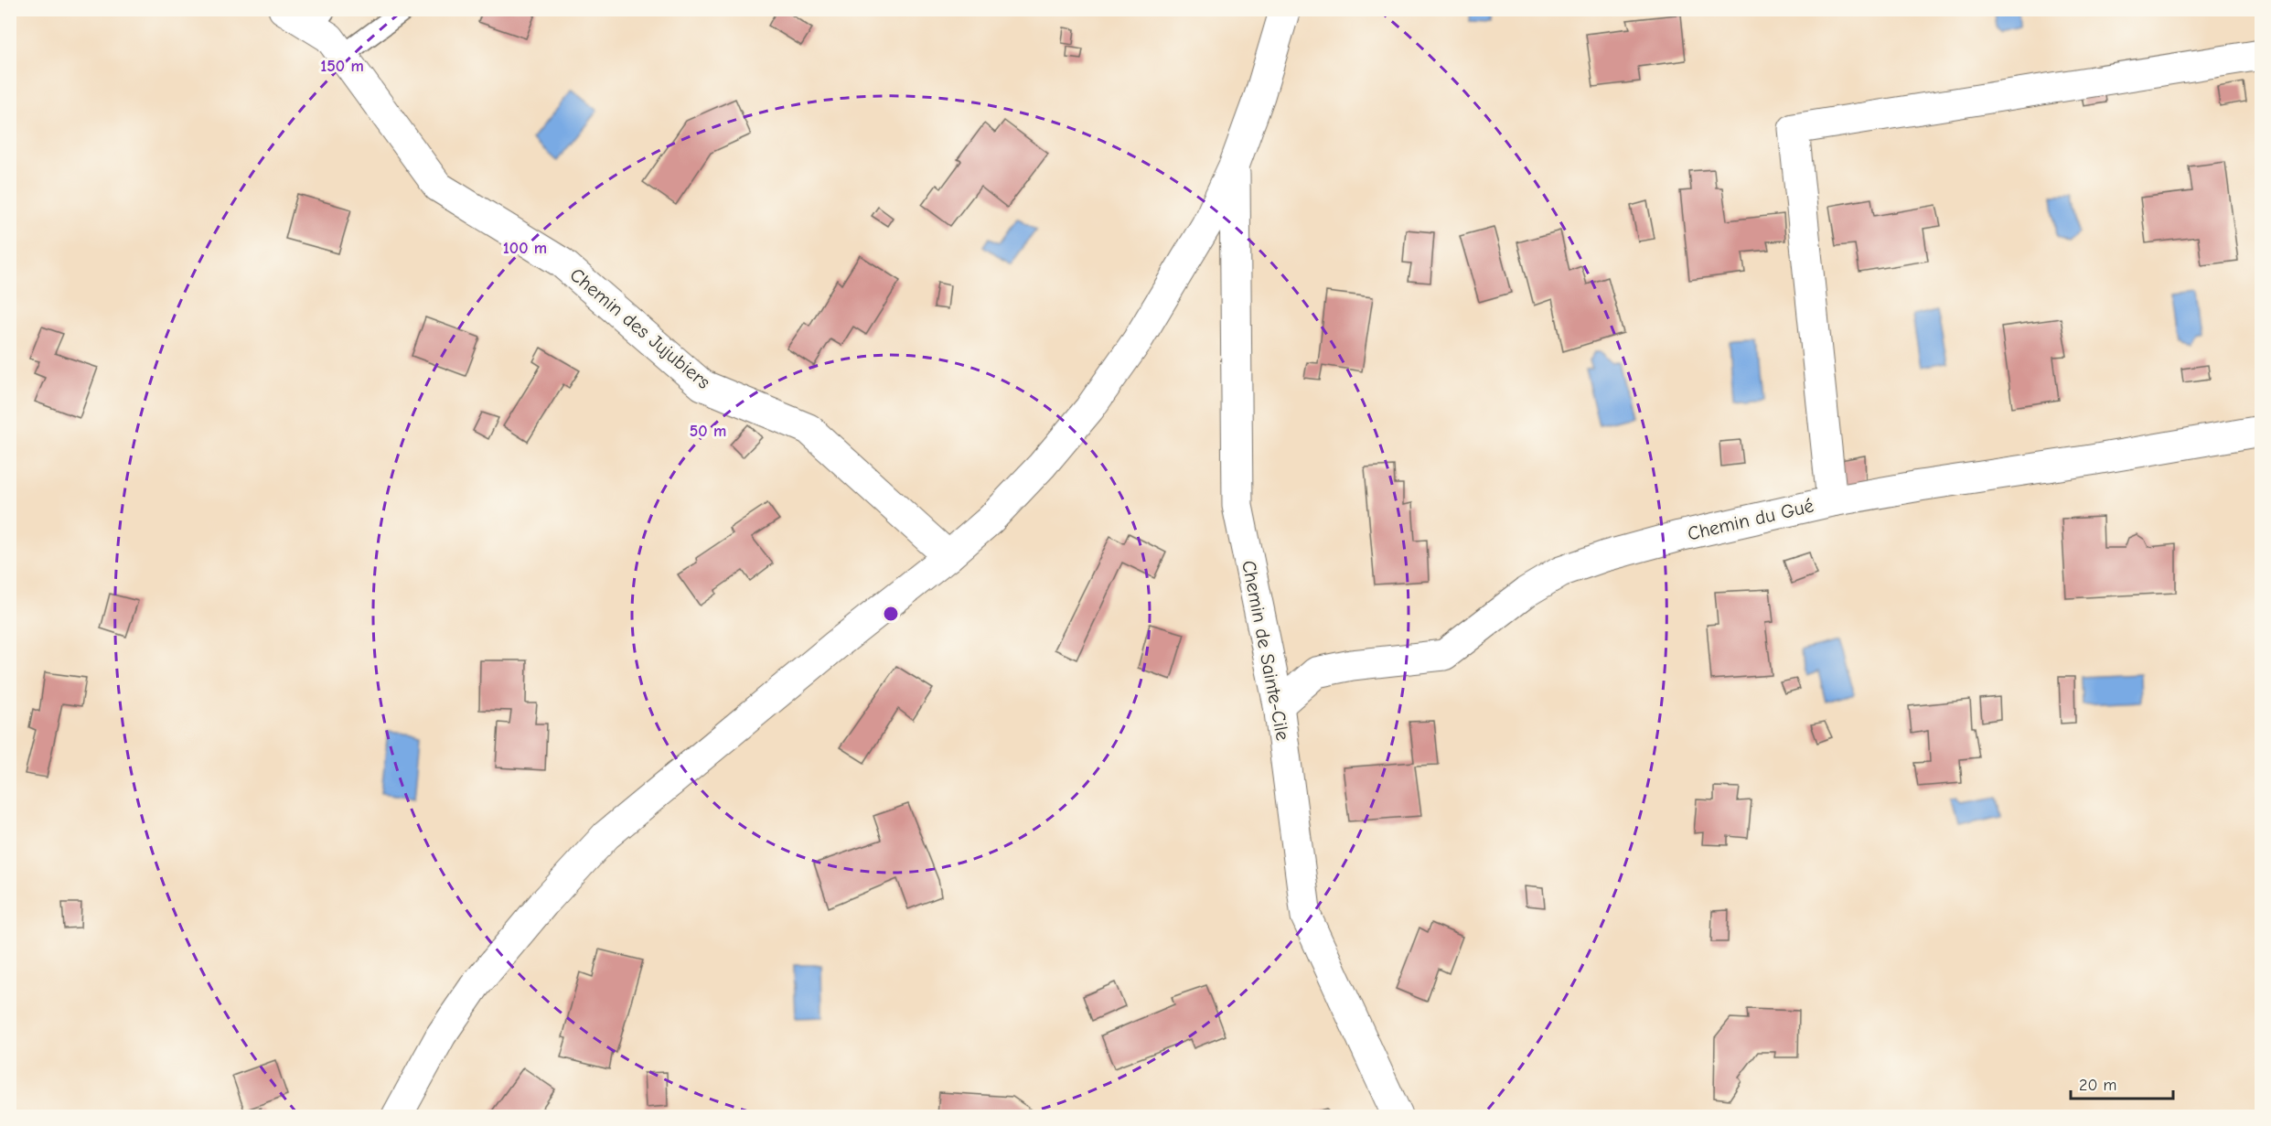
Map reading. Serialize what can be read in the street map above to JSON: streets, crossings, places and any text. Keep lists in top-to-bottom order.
{
  "streets": {
    "street": ["Chemin des Jujubiers", "Chemin du Gué", "Chemin de Sainte-Cile"]
  },
  "crossings": [
    ["Chemin du Gué", "Chemin de Sainte-Cile"]
  ],
  "scale_bar": "20 m",
  "rings": ["150 m", "100 m", "50 m"]
}
